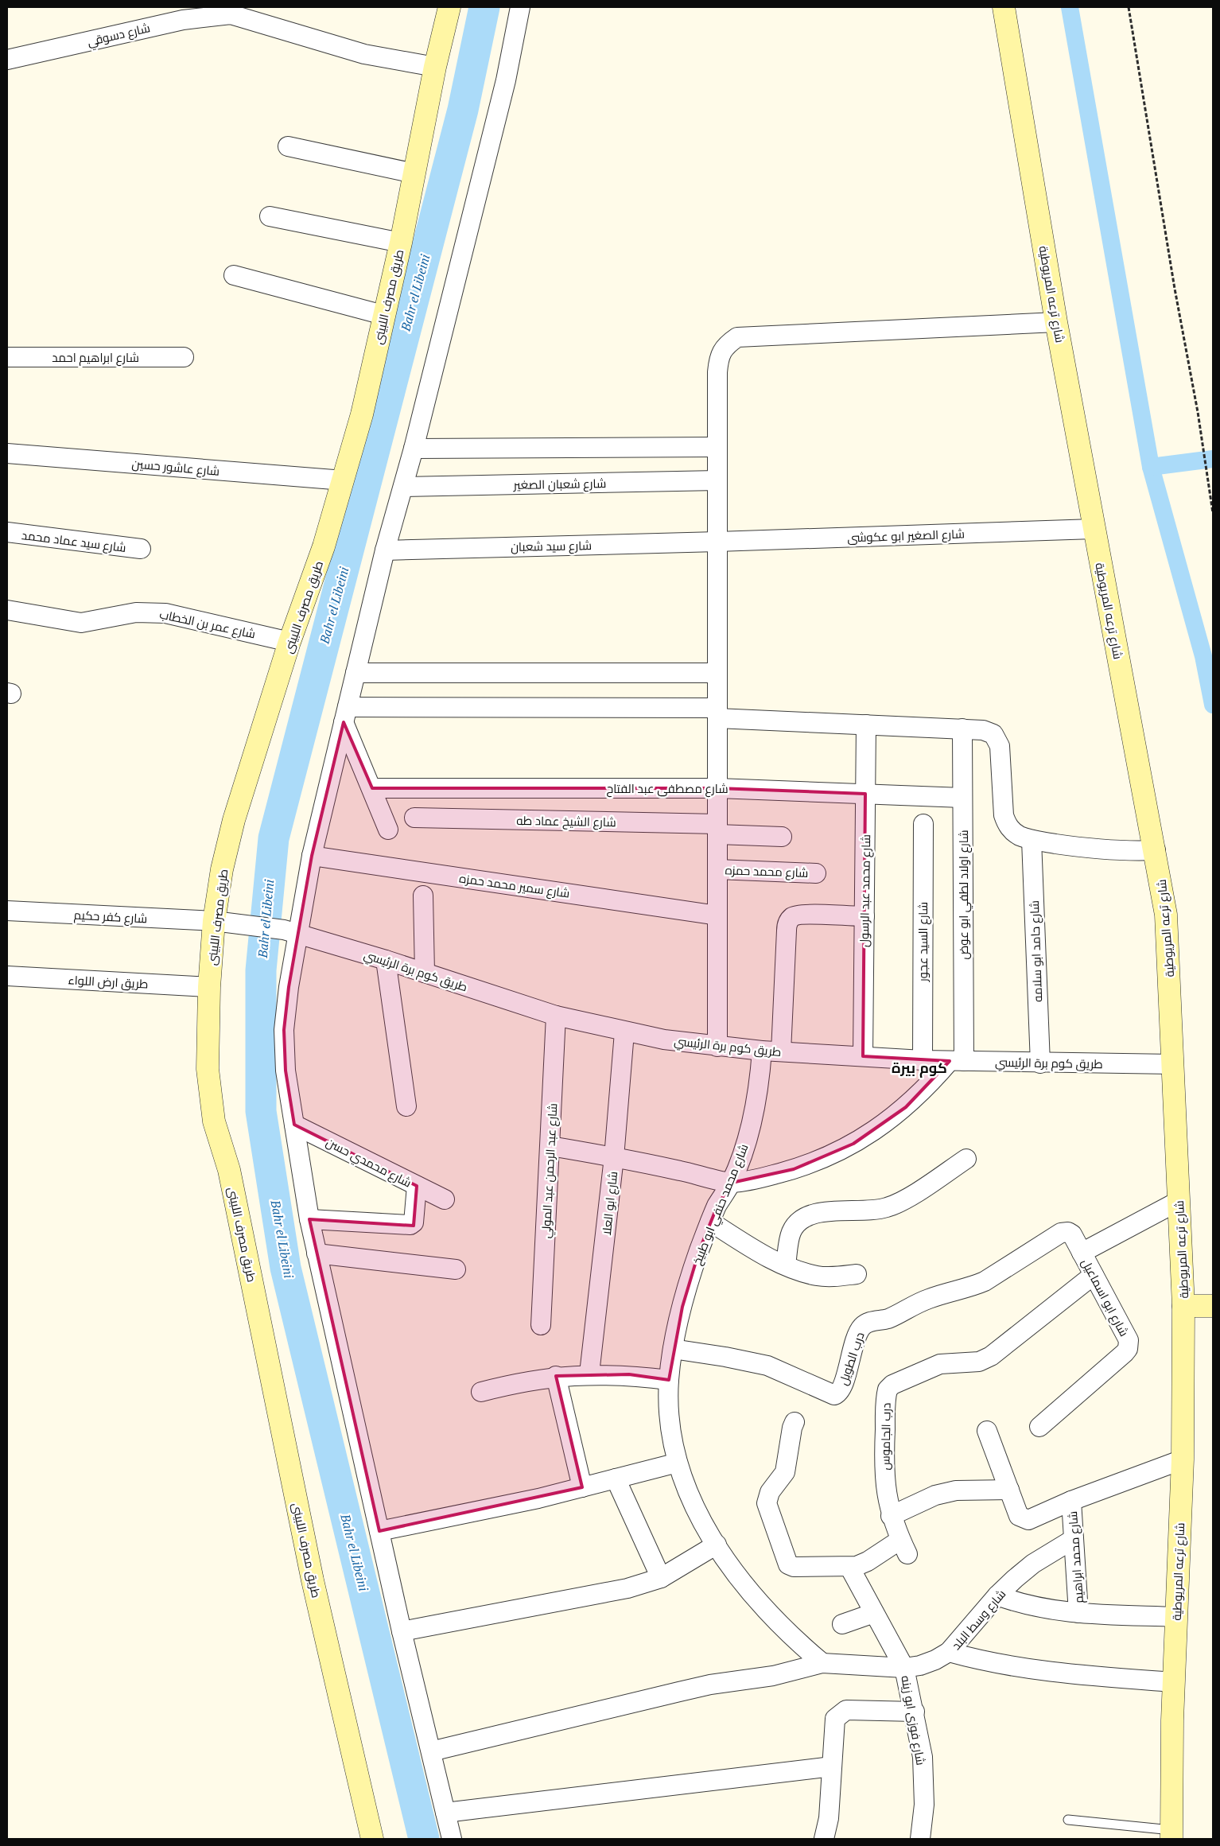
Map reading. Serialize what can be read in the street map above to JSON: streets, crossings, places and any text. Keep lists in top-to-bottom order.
{
  "streets": {
    "street": [
      "شارع دسوقي",
      "شارع ترعه المريوطية",
      "طريق مصرف اللبينى",
      "شارع ابراهيم احمد",
      "شارع عاشور حسين",
      "شارع شعبان الصغير",
      "شارع الصغير ابو عكوشى",
      "شارع سيد عماد محمد",
      "شارع سيد شعبان",
      "شارع عمر بن الخطاب",
      "شارع مصطفى عبد الفتاح",
      "شارع الشيخ عماد طه",
      "شارع محمد حمزه",
      "شارع سمير محمد حمزه",
      "شارع محمد عبد الرسول",
      "شارع اولاد لطفي ابو عوض",
      "شارع كفر حكيم",
      "شارع السيد عجور",
      "شارع حامد ابو سلامه",
      "طريق كوم برة الرئيسي",
      "طريق ارض اللواء",
      "شارع محمدي حسن",
      "شارع عبد الرحمن عبد المولي",
      "شارع ابو العلا",
      "شارع محمد حنفي ابو طبيخ",
      "شارع ابو اسماعيل",
      "درب الطويل",
      "درب الجاموس",
      "شارع محمد ابراهيم",
      "شارع وسط البلد",
      "شارع فوزى ابو زينه"
    ]
  },
  "crossings": [
    ["شارع ترعه المريوطية", "شارع الصغير ابو عكوشى"],
    ["شارع ترعه المريوطية", "طريق كوم برة الرئيسي"],
    ["طريق مصرف اللبينى", "شارع عاشور حسين"],
    ["طريق مصرف اللبينى", "شارع عمر بن الخطاب"],
    ["طريق مصرف اللبينى", "شارع كفر حكيم"],
    ["طريق مصرف اللبينى", "طريق ارض اللواء"],
    ["شارع الصغير ابو عكوشى", "شارع سيد شعبان"],
    ["شارع مصطفى عبد الفتاح", "شارع محمد عبد الرسول"],
    ["شارع مصطفى عبد الفتاح", "شارع اولاد لطفي ابو عوض"],
    ["شارع محمد عبد الرسول", "طريق كوم برة الرئيسي"],
    ["شارع اولاد لطفي ابو عوض", "طريق كوم برة الرئيسي"],
    ["شارع كفر حكيم", "طريق كوم برة الرئيسي"],
    ["شارع السيد عجور", "طريق كوم برة الرئيسي"],
    ["شارع حامد ابو سلامه", "طريق كوم برة الرئيسي"],
    ["طريق كوم برة الرئيسي", "شارع عبد الرحمن عبد المولي"],
    ["طريق كوم برة الرئيسي", "شارع ابو العلا"],
    ["طريق كوم برة الرئيسي", "شارع محمد حنفي ابو طبيخ"],
    ["شارع محمد حنفي ابو طبيخ", "درب الطويل"],
    ["شارع محمد حنفي ابو طبيخ", "شارع وسط البلد"],
    ["شارع ابو اسماعيل", "درب الطويل"],
    ["شارع ابو اسماعيل", "درب الجاموس"],
    ["درب الجاموس", "شارع فوزى ابو زينه"],
    ["شارع محمد ابراهيم", "شارع وسط البلد"],
    ["شارع وسط البلد", "شارع فوزى ابو زينه"]
  ],
  "districts": ["كوم بيرة"],
  "water": ["Bahr el Libeini"]
}
